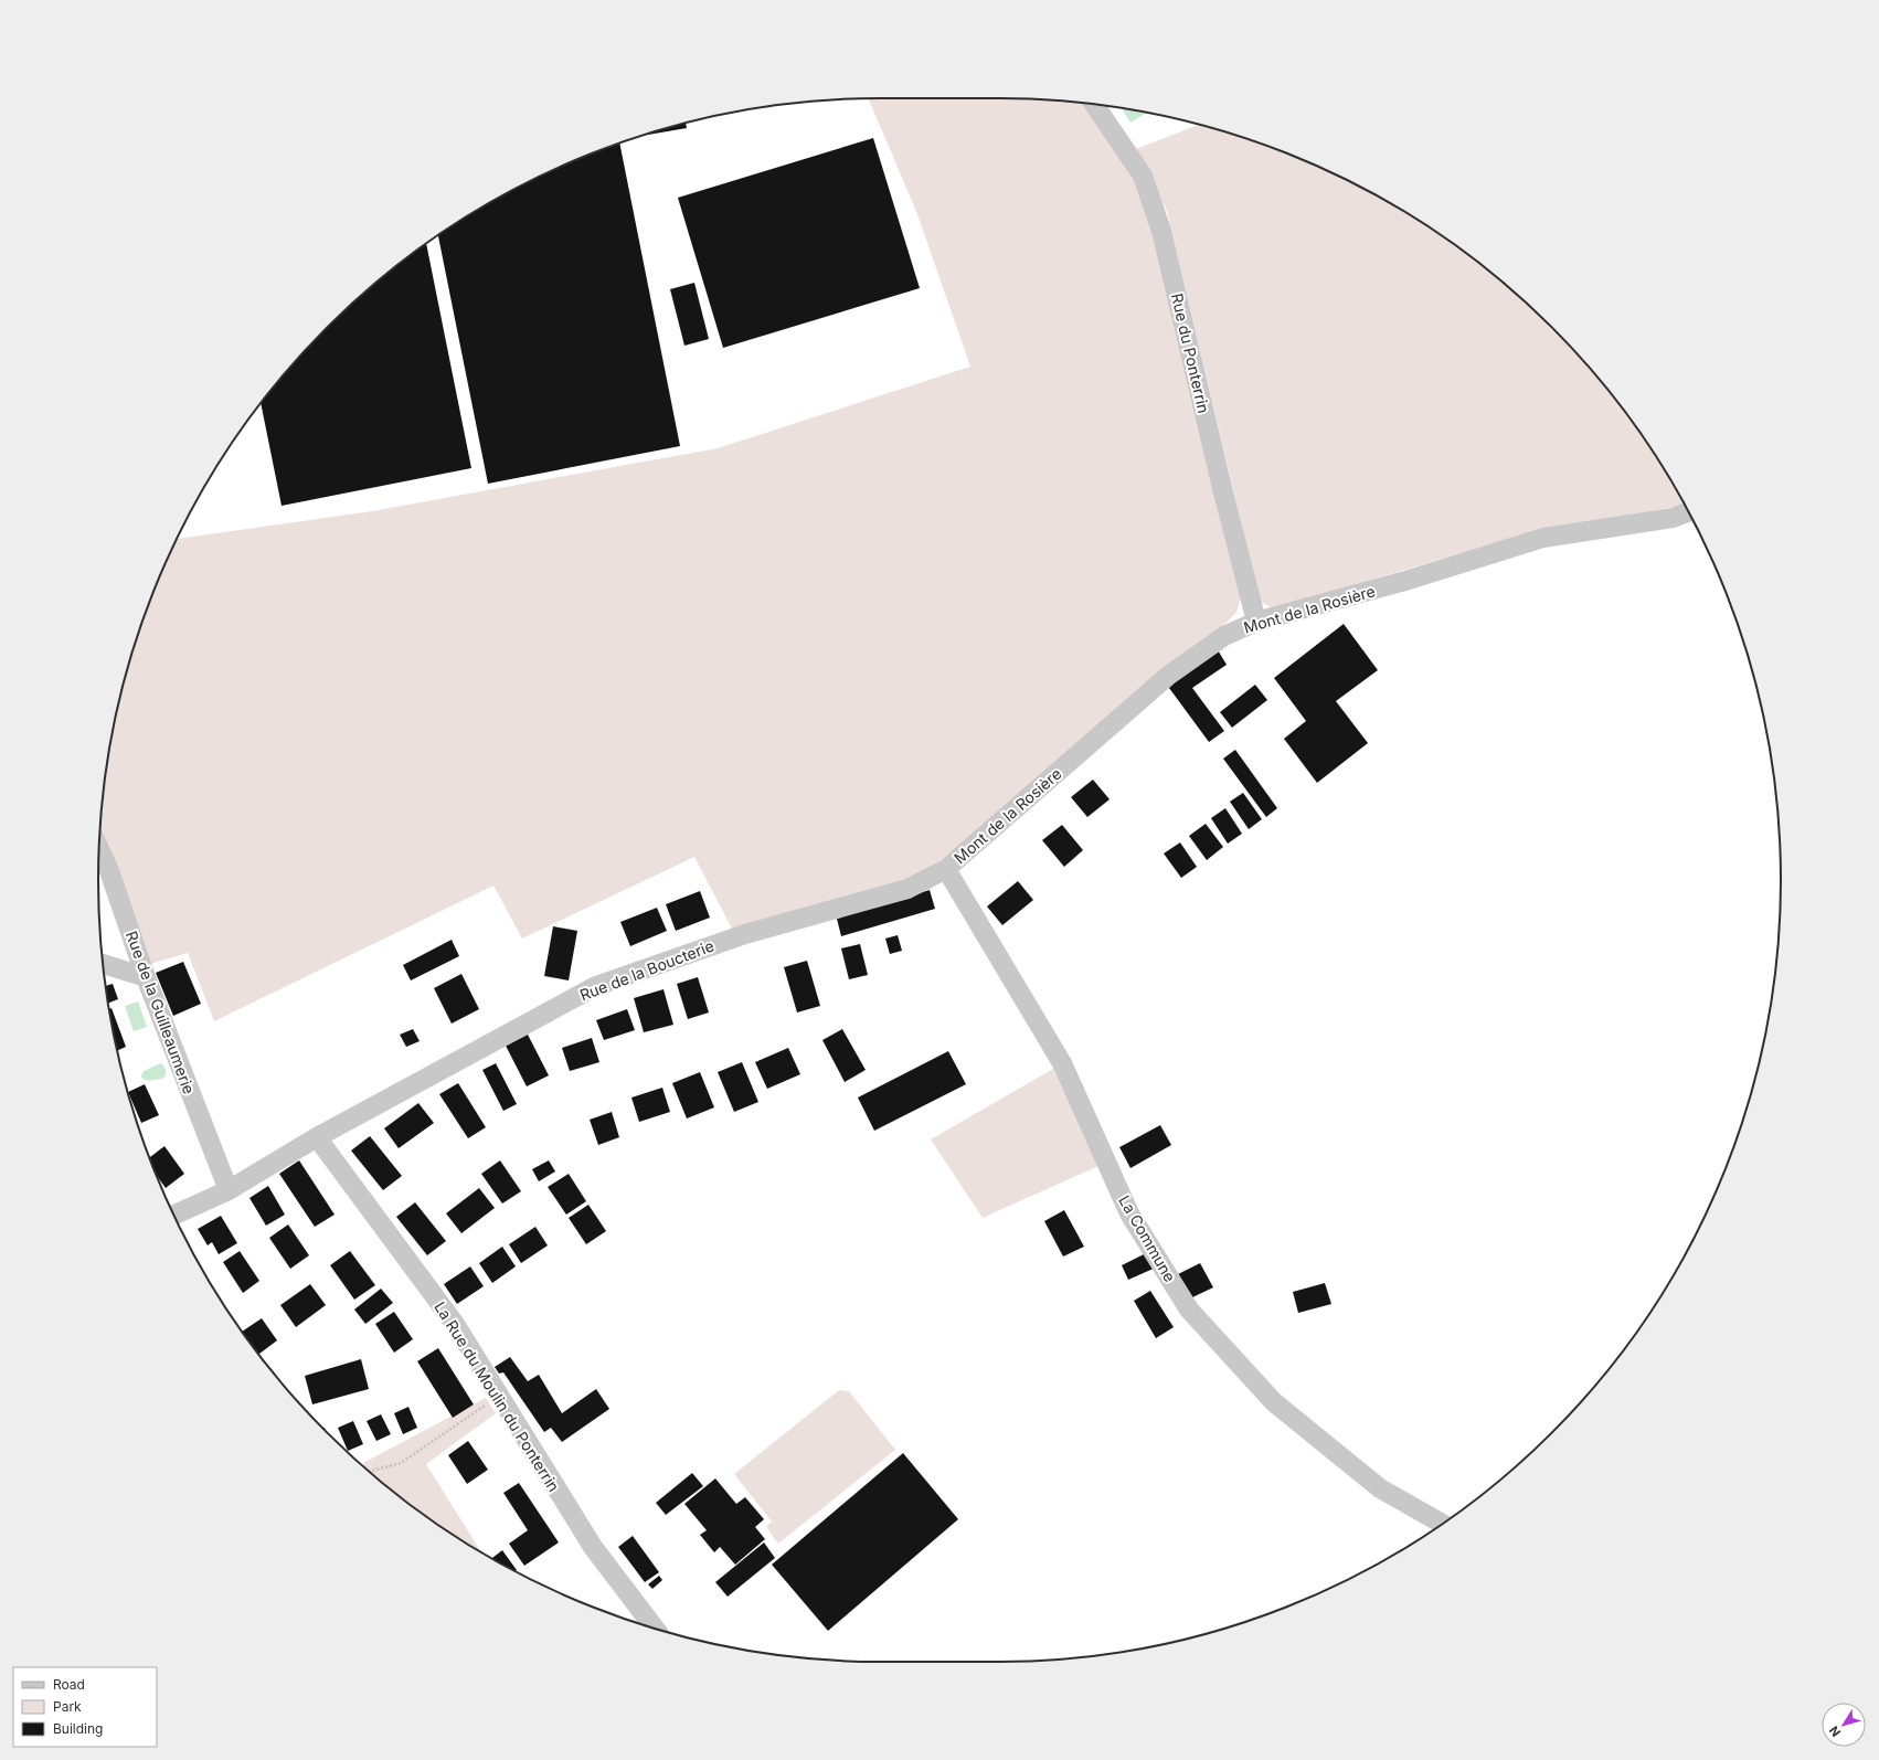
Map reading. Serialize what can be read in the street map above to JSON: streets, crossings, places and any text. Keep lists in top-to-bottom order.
{
  "streets": {
    "street": [
      "Rue du Ponterrin",
      "Mont de la Rosière",
      "Rue de la Boucterie",
      "Rue de la Guilleaumerie",
      "La Commune",
      "La Rue du Moulin du Ponterrin"
    ]
  },
  "crossings": [
    ["Rue du Ponterrin", "Mont de la Rosière"],
    ["Mont de la Rosière", "Rue de la Boucterie"],
    ["Mont de la Rosière", "La Commune"],
    ["Rue de la Boucterie", "Rue de la Guilleaumerie"],
    ["Rue de la Boucterie", "La Commune"],
    ["Rue de la Boucterie", "La Rue du Moulin du Ponterrin"]
  ],
  "legend": ["Road", "Park", "Building"],
  "north": "bottom left"
}
